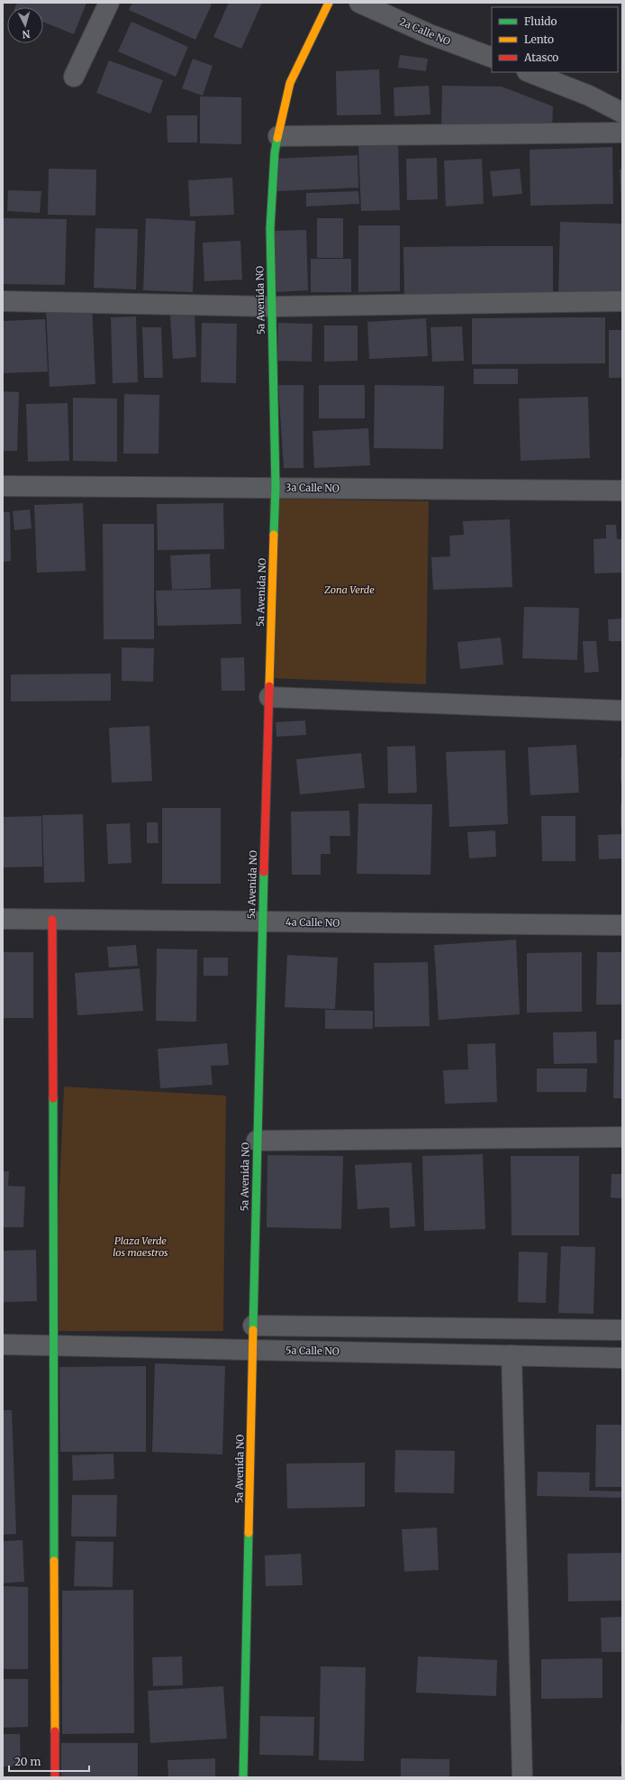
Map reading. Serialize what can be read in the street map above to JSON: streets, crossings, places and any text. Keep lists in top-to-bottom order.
{
  "streets": {
    "street": [
      "2a Calle NO",
      "5a Avenida NO",
      "3a Calle NO",
      "4a Calle NO",
      "5a Calle NO"
    ]
  },
  "crossings": [
    ["5a Avenida NO", "3a Calle NO"],
    ["5a Avenida NO", "4a Calle NO"],
    ["5a Avenida NO", "5a Calle NO"]
  ],
  "parks": ["Zona Verde", "Plaza Verde los maestros"],
  "legend": ["Fluido", "Lento", "Atasco"],
  "scale_bar": "20 m",
  "north": "bottom"
}
